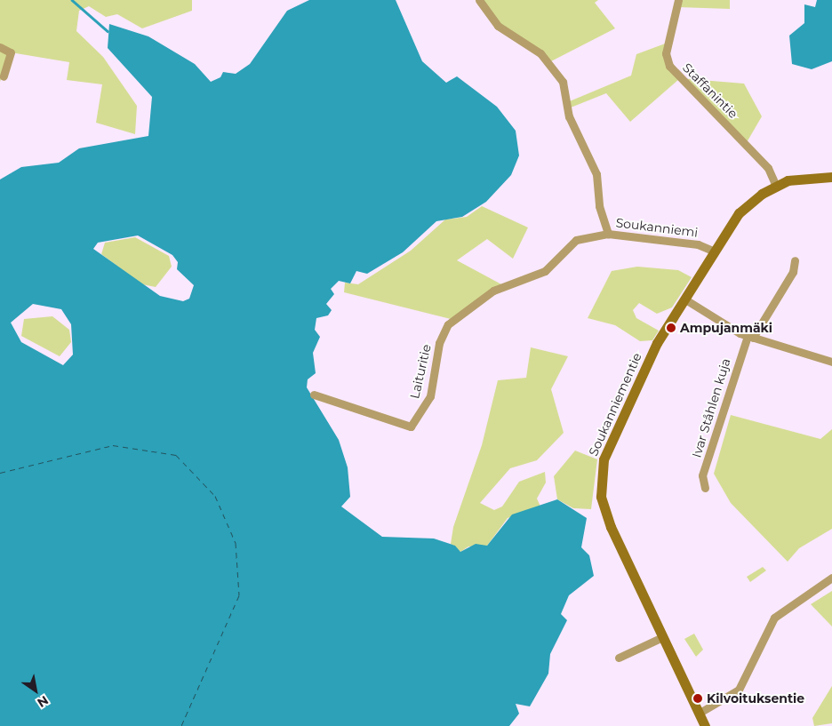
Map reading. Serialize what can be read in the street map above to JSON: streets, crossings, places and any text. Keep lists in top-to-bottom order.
{
  "streets": {
    "street": [
      "Staffanintie",
      "Soukanniemi",
      "Laituritie",
      "Soukanniementie",
      "Ivar Ståhlen kuja"
    ]
  },
  "crossings": [
    ["Staffanintie", "Soukanniementie"],
    ["Soukanniemi", "Laituritie"],
    ["Soukanniemi", "Soukanniementie"]
  ],
  "places": ["Ampujanmäki", "Kilvoituksentie"],
  "north": "bottom right"
}
